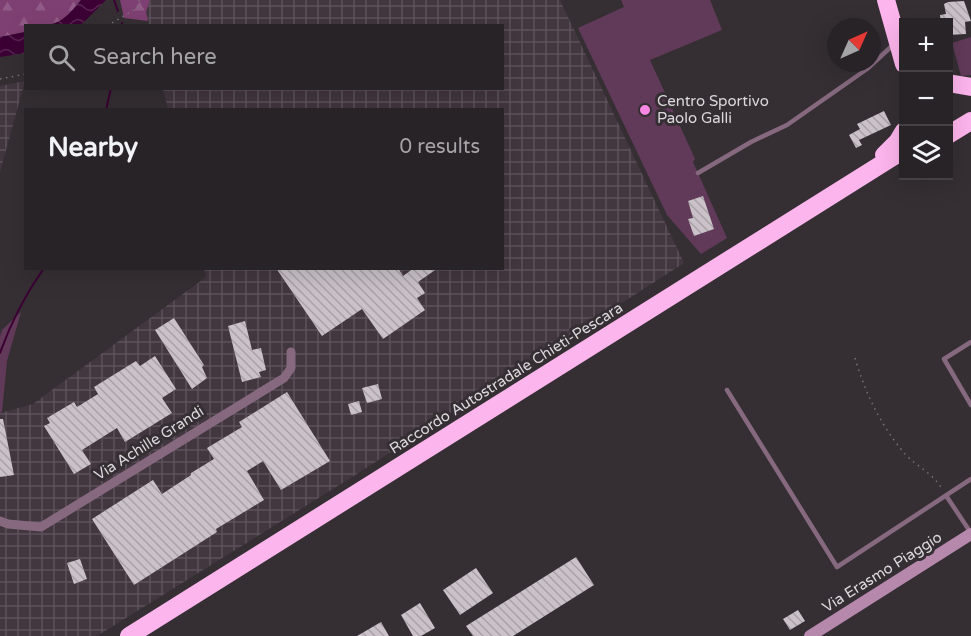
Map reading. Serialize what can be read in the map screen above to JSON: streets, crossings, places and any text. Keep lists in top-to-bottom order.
{
  "streets": {
    "highway": ["Raccordo Autostradale Chieti-Pescara"],
    "street": ["Via Achille Grandi", "Via Erasmo Piaggio"]
  },
  "places": ["Centro Sportivo Paolo Galli"],
  "north": "top right",
  "page": {
    "map_buttons": ["+", "−"],
    "search": "Search here",
    "heading": ["Nearby", "0 results"]
  }
}
